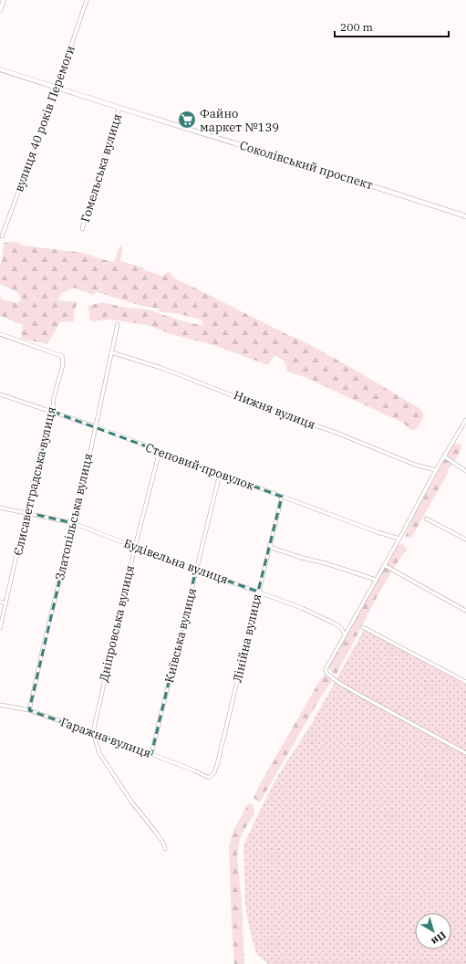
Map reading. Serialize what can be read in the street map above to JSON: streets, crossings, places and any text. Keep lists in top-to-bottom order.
{
  "streets": {
    "street": [
      "вулиця 40 років Перемоги",
      "Соколівський проспект",
      "Гомельська вулиця",
      "Нижня вулиця",
      "Степовий провулок",
      "Єлисаветградська вулиця",
      "Златопільська вулиця",
      "Будівельна вулиця",
      "Дніпровська вулиця",
      "Київська вулиця",
      "Лінійна вулиця",
      "Гаражна вулиця"
    ]
  },
  "crossings": [
    ["вулиця 40 років Перемоги", "Соколівський проспект"],
    ["Соколівський проспект", "Гомельська вулиця"],
    ["Нижня вулиця", "Златопільська вулиця"],
    ["Степовий провулок", "Єлисаветградська вулиця"],
    ["Степовий провулок", "Златопільська вулиця"],
    ["Степовий провулок", "Дніпровська вулиця"],
    ["Степовий провулок", "Київська вулиця"],
    ["Степовий провулок", "Лінійна вулиця"],
    ["Єлисаветградська вулиця", "Будівельна вулиця"],
    ["Златопільська вулиця", "Будівельна вулиця"],
    ["Златопільська вулиця", "Гаражна вулиця"],
    ["Будівельна вулиця", "Дніпровська вулиця"],
    ["Будівельна вулиця", "Київська вулиця"],
    ["Будівельна вулиця", "Лінійна вулиця"],
    ["Дніпровська вулиця", "Гаражна вулиця"],
    ["Київська вулиця", "Гаражна вулиця"],
    ["Лінійна вулиця", "Гаражна вулиця"]
  ],
  "places": {
    "supermarket": ["Файно маркет №139"]
  },
  "scale_bar": "200 m",
  "north": "bottom right"
}
